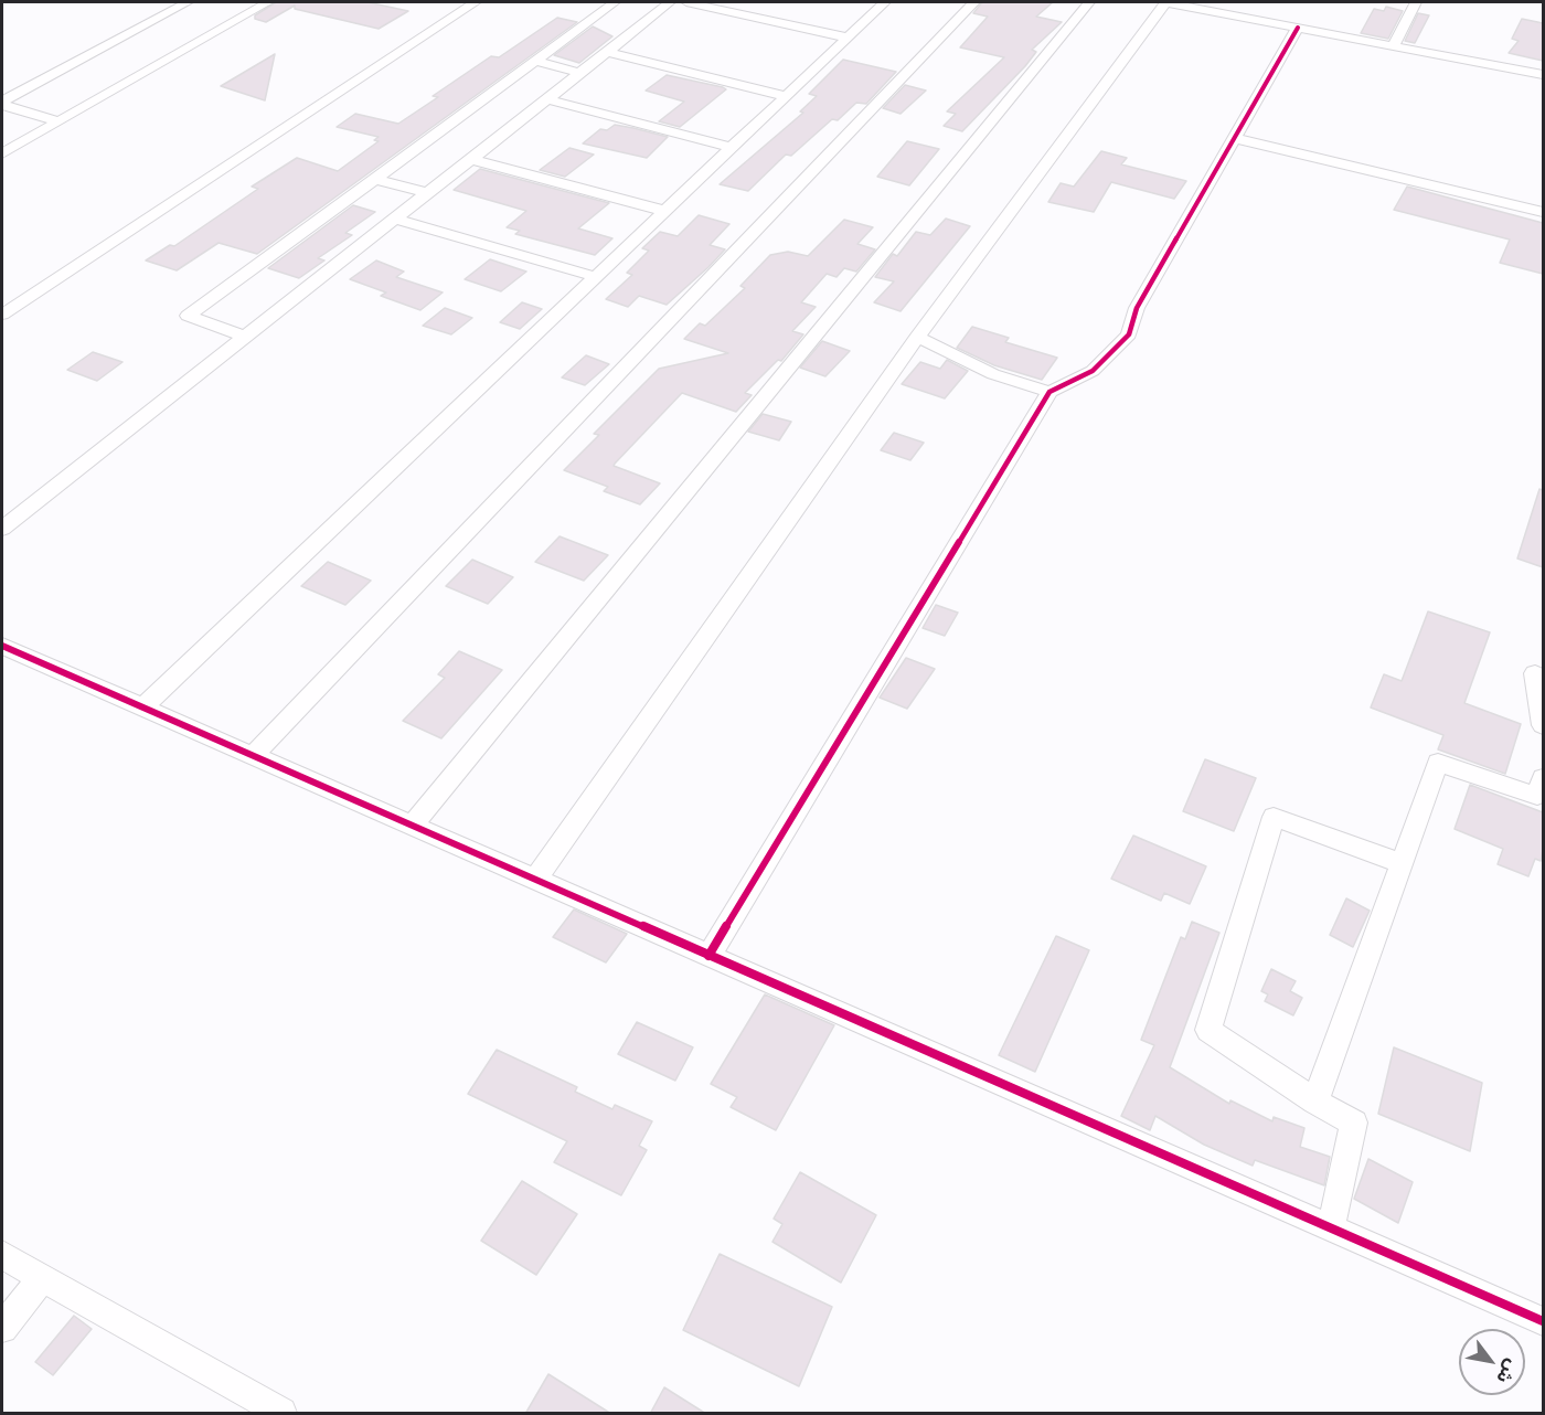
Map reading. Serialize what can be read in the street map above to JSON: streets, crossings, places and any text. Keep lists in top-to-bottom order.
{
  "north": "bottom right"
}
